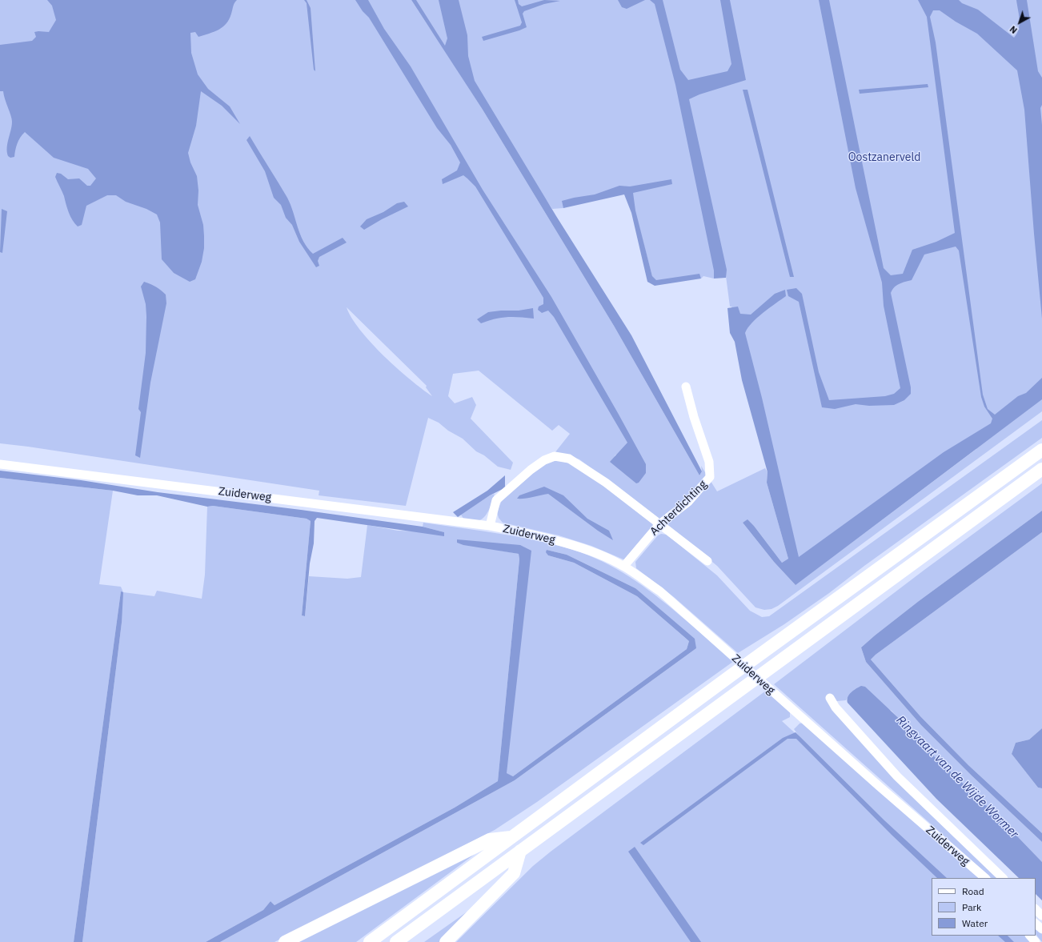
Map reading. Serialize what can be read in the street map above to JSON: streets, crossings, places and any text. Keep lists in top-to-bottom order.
{
  "streets": {
    "street": ["Zuiderweg", "Achterdichting"]
  },
  "crossings": [
    ["Zuiderweg", "Achterdichting"]
  ],
  "water": ["Ringvaart van de Wijde Wormer"],
  "parks": ["Oostzanerveld"],
  "legend": ["Road", "Park", "Water"],
  "north": "bottom left"
}
